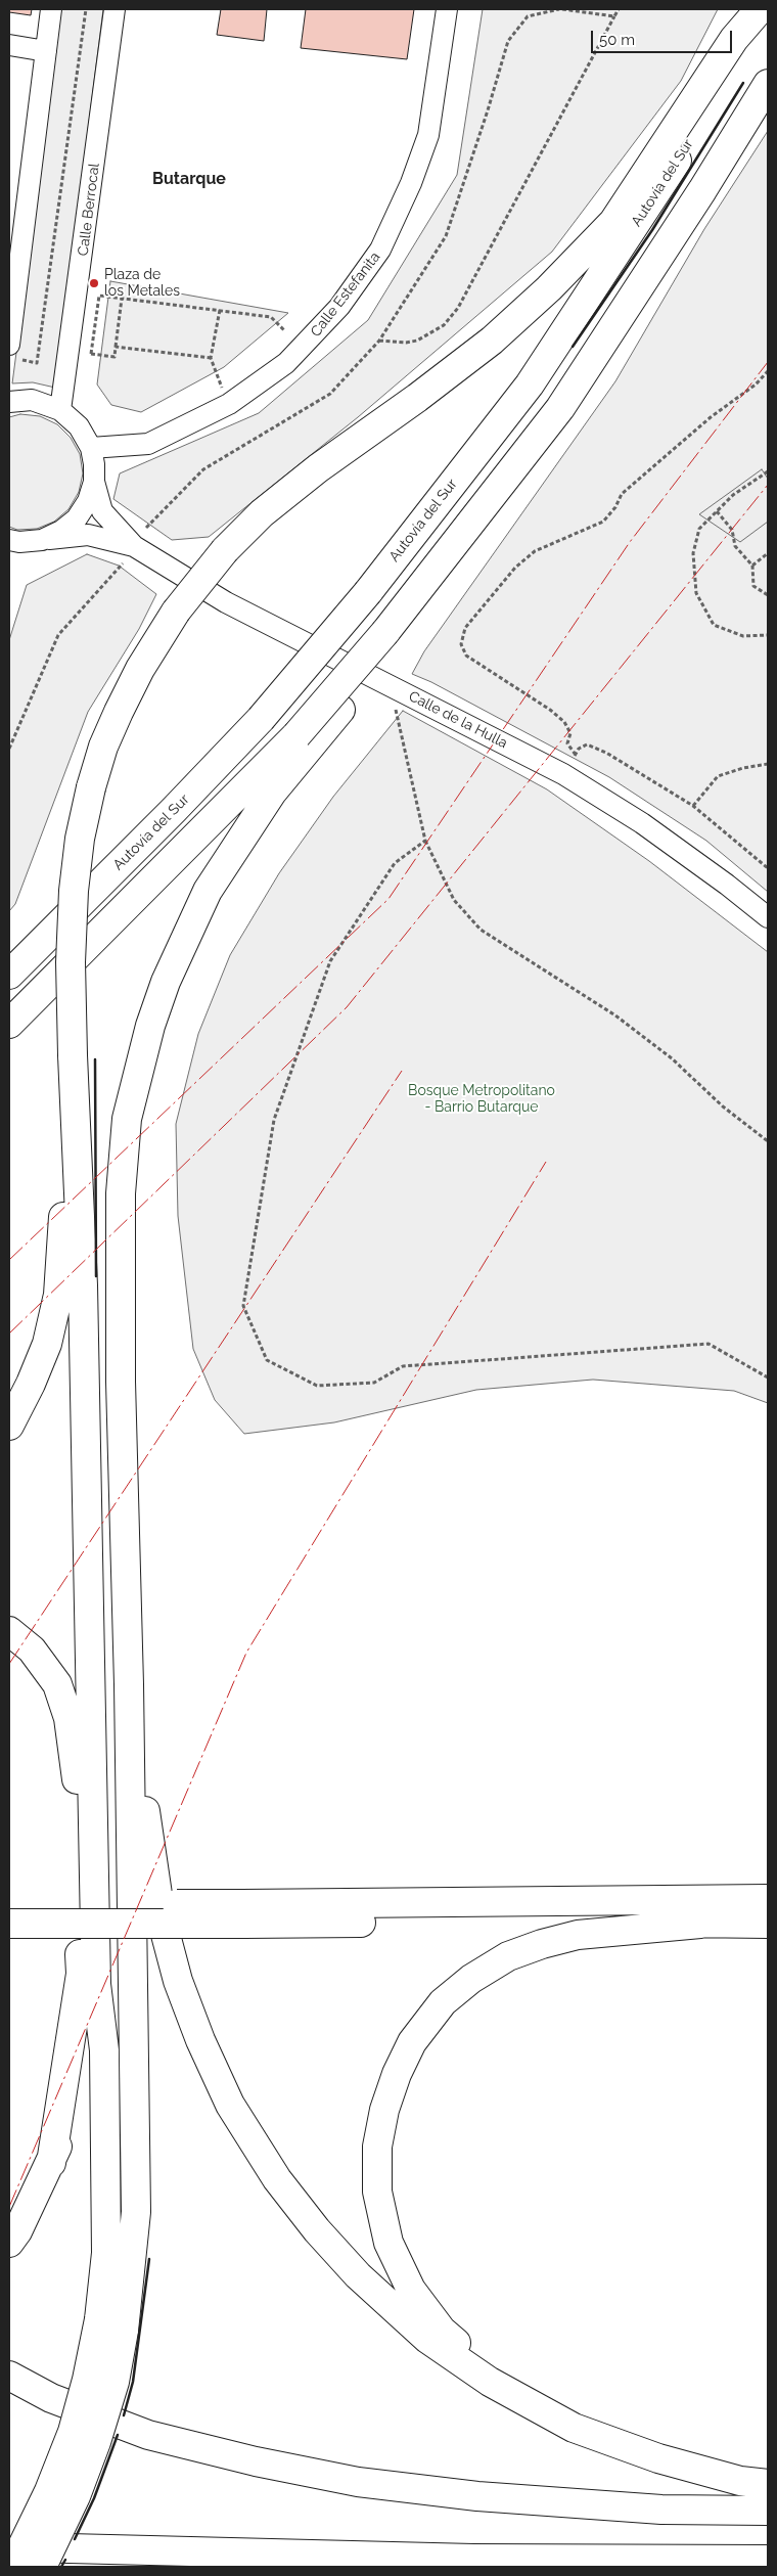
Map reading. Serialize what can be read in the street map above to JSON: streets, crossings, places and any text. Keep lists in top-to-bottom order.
{
  "streets": {
    "highway": ["Autovía del Sur"],
    "street": ["Calle Berrocal", "Calle Estefanita", "Calle de la Hulla"]
  },
  "districts": ["Butarque"],
  "parks": ["Bosque Metropolitano - Barrio Butarque"],
  "places": ["Plaza de los Metales"],
  "scale_bar": "50 m"
}
